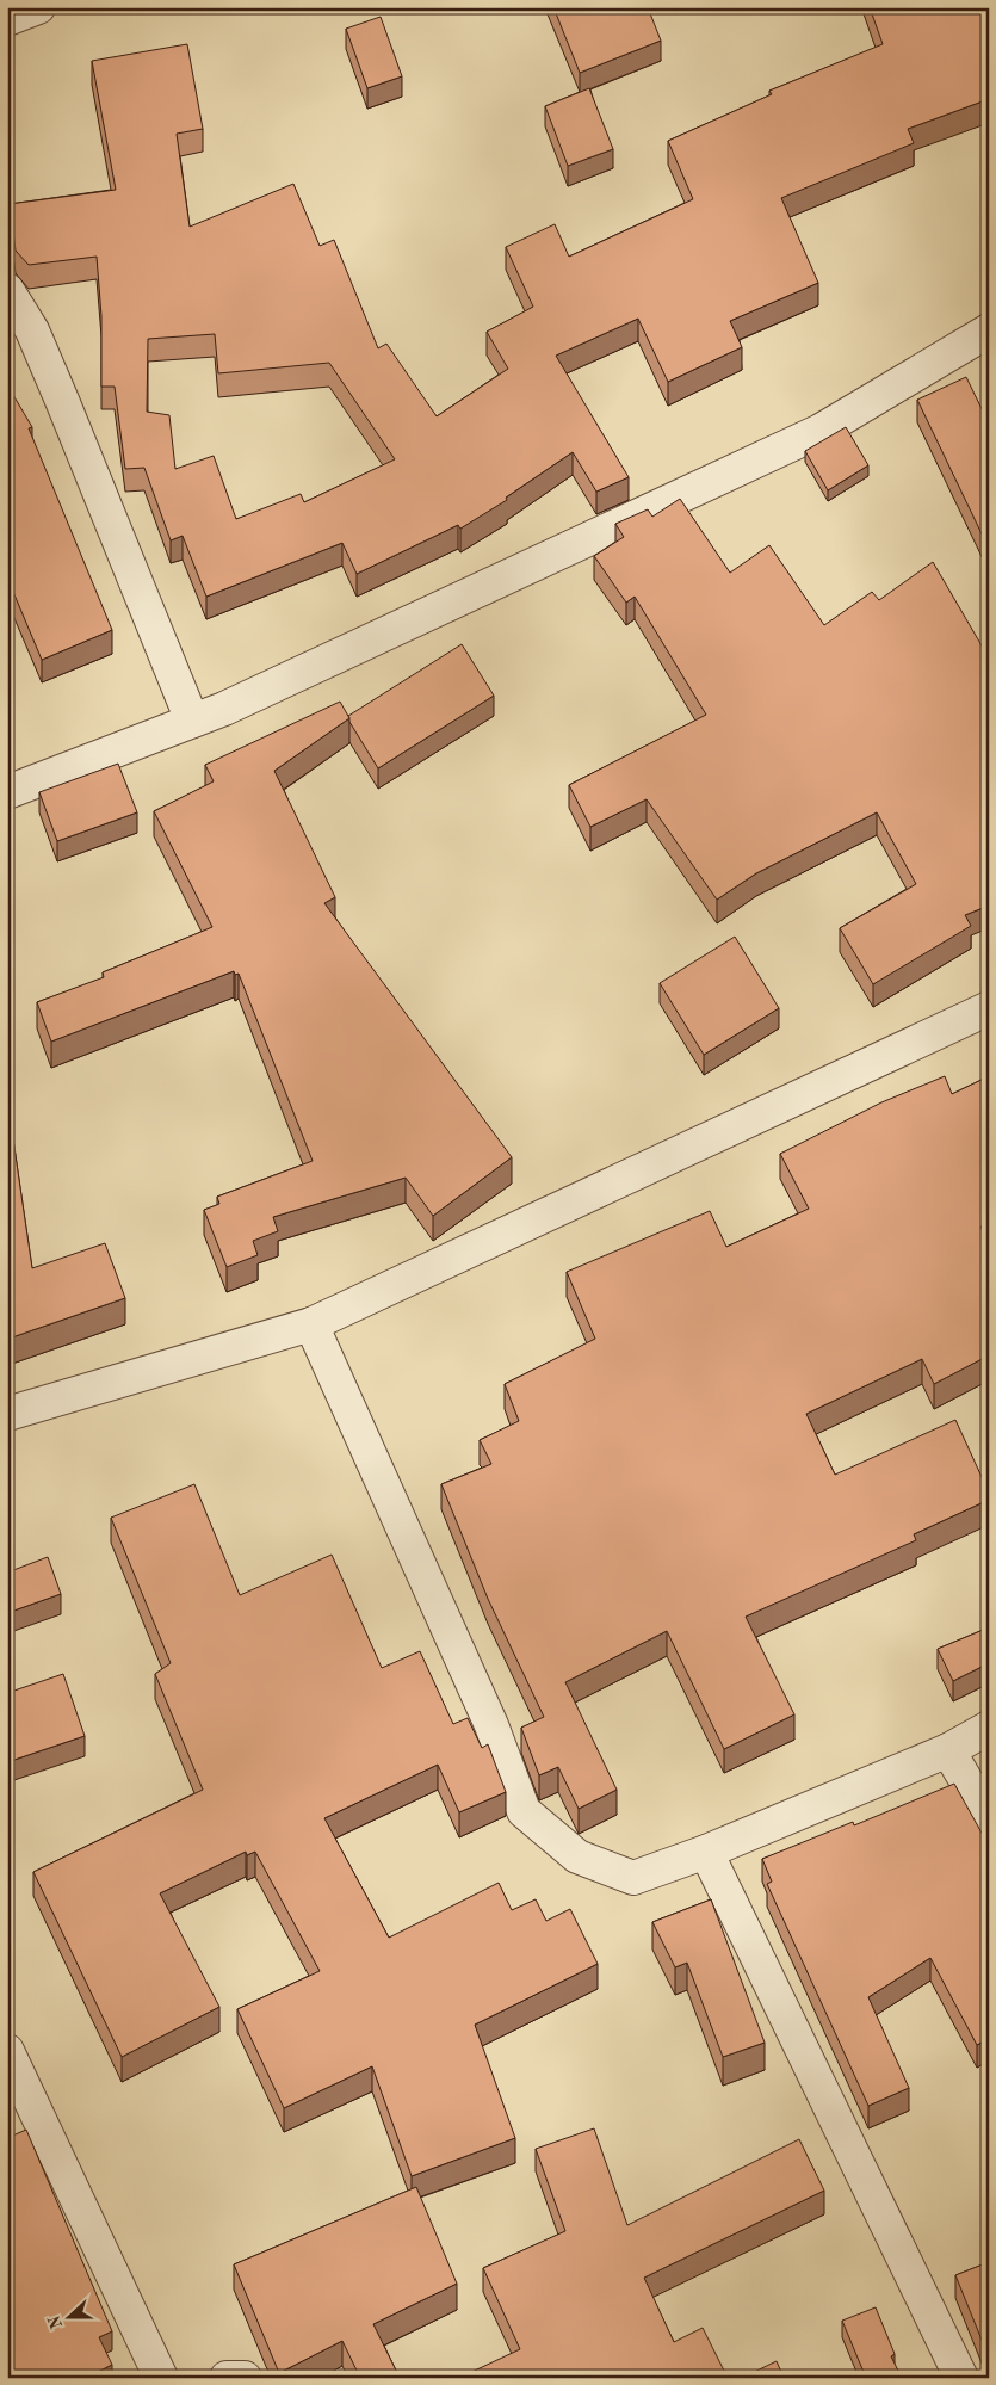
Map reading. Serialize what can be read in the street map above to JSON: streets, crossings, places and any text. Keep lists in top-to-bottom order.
{
  "north": "left"
}
